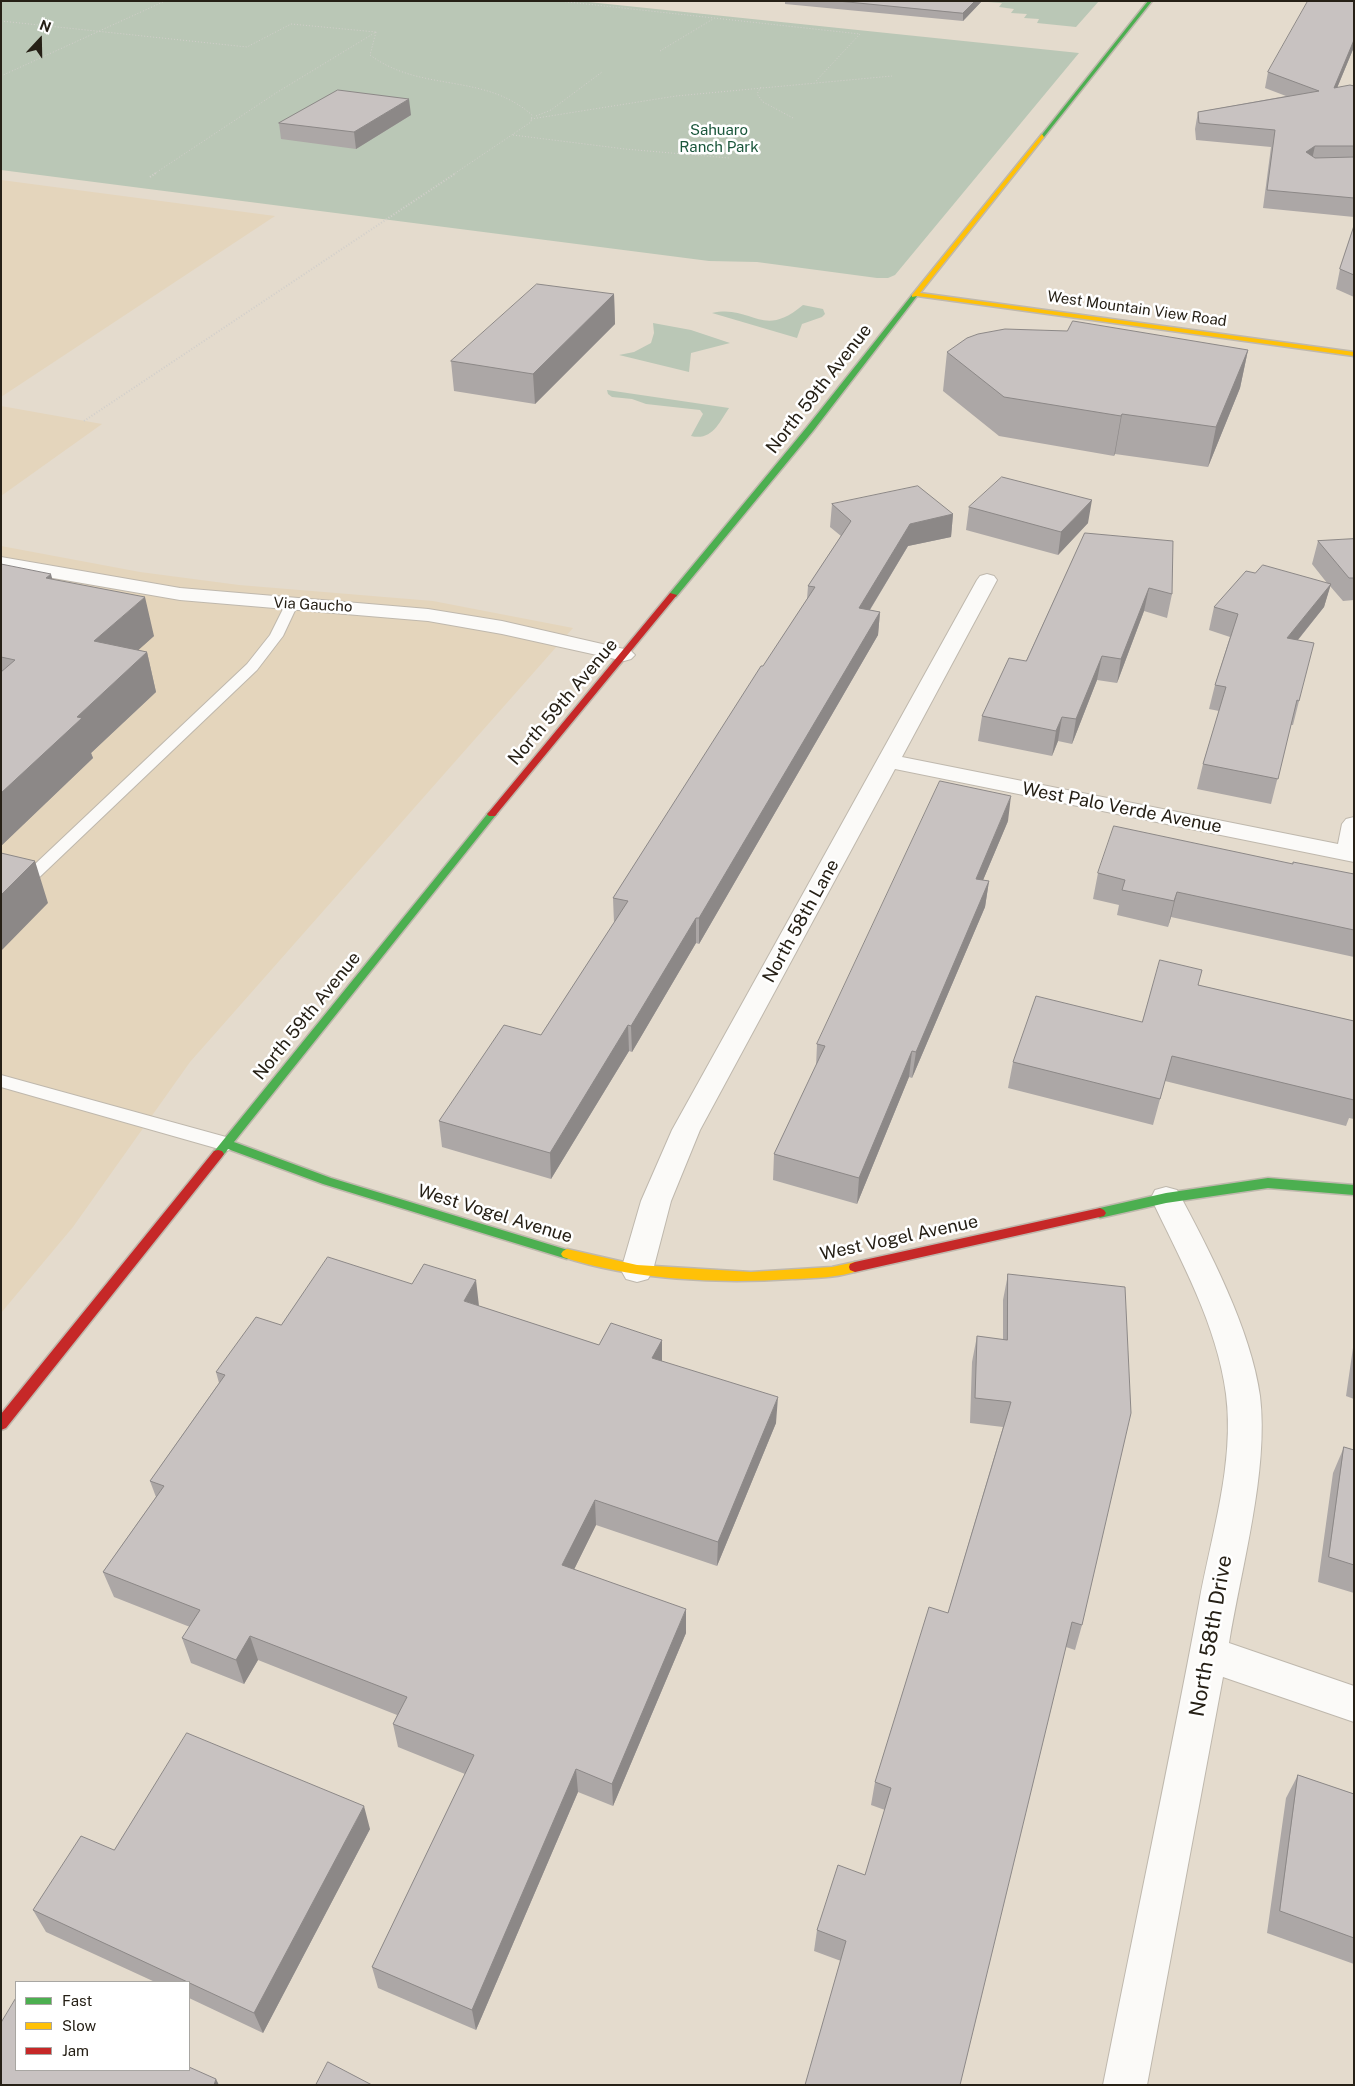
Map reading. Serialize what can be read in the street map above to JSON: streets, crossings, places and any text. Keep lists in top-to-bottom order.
{
  "streets": {
    "main road": ["West Mountain View Road", "North 59th Avenue", "West Vogel Avenue"],
    "street": [
      "Via Gaucho",
      "West Palo Verde Avenue",
      "North 58th Lane",
      "North 58th Drive"
    ]
  },
  "crossings": [
    ["West Mountain View Road", "North 59th Avenue"],
    ["North 59th Avenue", "Via Gaucho"],
    ["North 59th Avenue", "West Vogel Avenue"],
    ["West Palo Verde Avenue", "North 58th Lane"],
    ["North 58th Lane", "West Vogel Avenue"],
    ["West Vogel Avenue", "North 58th Drive"]
  ],
  "parks": ["Sahuaro Ranch Park"],
  "legend": ["Fast", "Slow", "Jam"],
  "north": "top"
}
